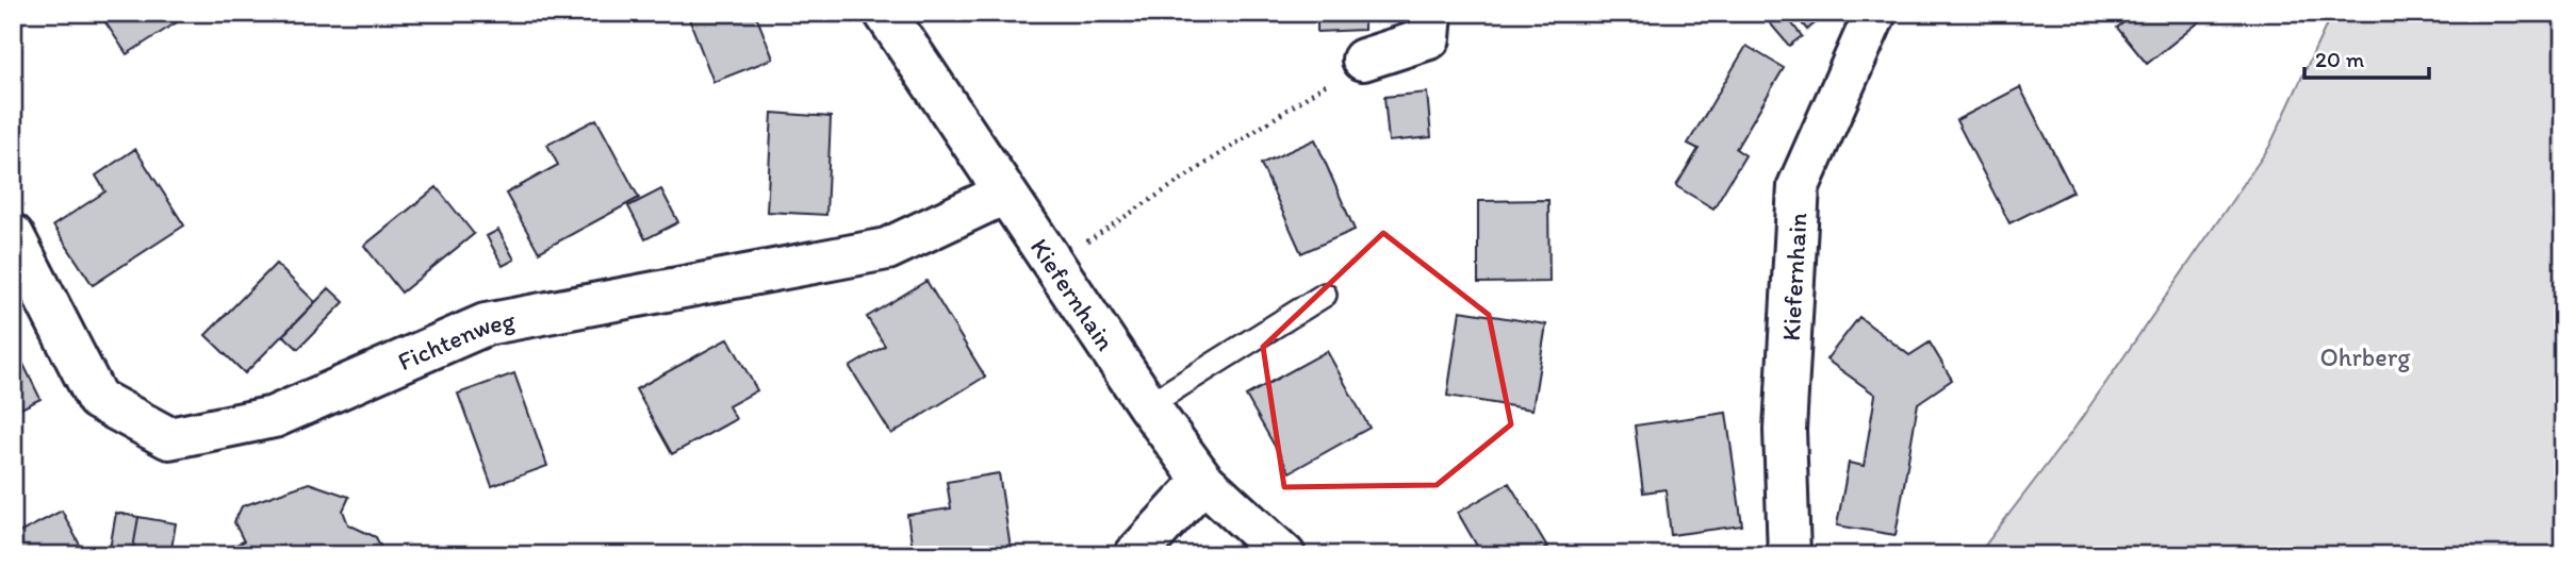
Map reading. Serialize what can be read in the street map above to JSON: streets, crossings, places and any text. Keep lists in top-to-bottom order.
{
  "streets": {
    "street": ["Kiefernhain", "Fichtenweg"]
  },
  "crossings": [
    ["Kiefernhain", "Fichtenweg"]
  ],
  "parks": ["Ohrberg"],
  "scale_bar": "20 m"
}
